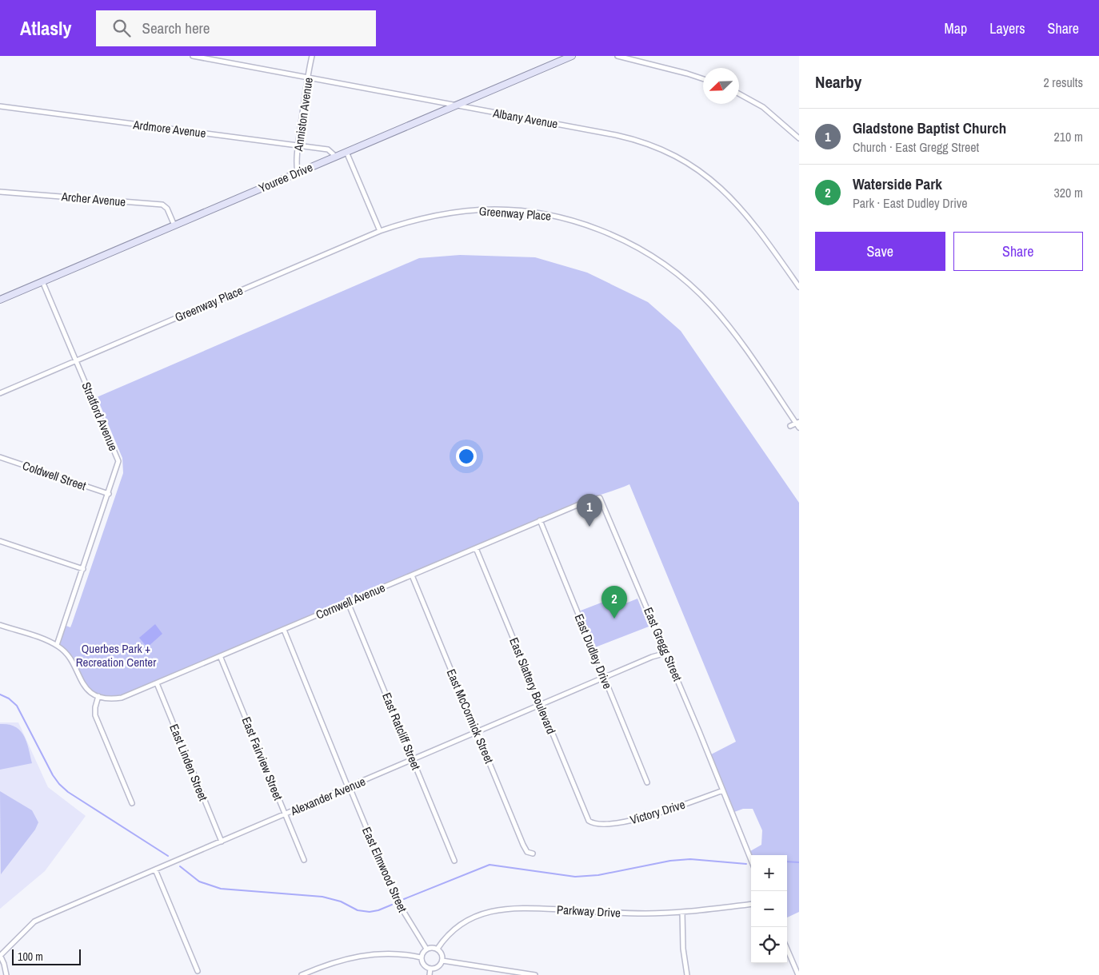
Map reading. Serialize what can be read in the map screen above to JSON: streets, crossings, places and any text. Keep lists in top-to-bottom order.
{
  "streets": {
    "main road": ["Youree Drive"],
    "street": [
      "Anniston Avenue",
      "Albany Avenue",
      "Ardmore Avenue",
      "Archer Avenue",
      "Greenway Place",
      "Stratford Avenue",
      "Coldwell Street",
      "Cornwell Avenue",
      "East Gregg Street",
      "East Dudley Drive",
      "East Slattery Boulevard",
      "East McCormick Street",
      "East Ratcliff Street",
      "East Fairview Street",
      "East Linden Street",
      "Alexander Avenue",
      "Victory Drive",
      "East Elmwood Street",
      "Parkway Drive"
    ]
  },
  "crossings": [
    ["Anniston Avenue", "Albany Avenue"],
    ["Anniston Avenue", "Ardmore Avenue"],
    ["Anniston Avenue", "Youree Drive"],
    ["Albany Avenue", "Youree Drive"],
    ["Ardmore Avenue", "Youree Drive"],
    ["Youree Drive", "Archer Avenue"],
    ["Youree Drive", "Stratford Avenue"],
    ["Greenway Place", "Stratford Avenue"],
    ["Stratford Avenue", "Coldwell Street"],
    ["Cornwell Avenue", "East Gregg Street"],
    ["Cornwell Avenue", "East Dudley Drive"],
    ["Cornwell Avenue", "East Slattery Boulevard"],
    ["Cornwell Avenue", "East McCormick Street"],
    ["Cornwell Avenue", "East Ratcliff Street"],
    ["Cornwell Avenue", "East Fairview Street"],
    ["Cornwell Avenue", "East Linden Street"],
    ["Cornwell Avenue", "East Elmwood Street"],
    ["East Gregg Street", "Alexander Avenue"],
    ["East Gregg Street", "Victory Drive"],
    ["East Dudley Drive", "Alexander Avenue"],
    ["East Slattery Boulevard", "Alexander Avenue"],
    ["East Slattery Boulevard", "Victory Drive"],
    ["East McCormick Street", "Alexander Avenue"],
    ["East Ratcliff Street", "Alexander Avenue"],
    ["East Fairview Street", "Alexander Avenue"],
    ["East Linden Street", "Alexander Avenue"],
    ["Alexander Avenue", "East Elmwood Street"],
    ["East Elmwood Street", "Parkway Drive"]
  ],
  "parks": ["Querbes Park + Recreation Center"],
  "scale_bar": "100 m",
  "north": "bottom left",
  "page": {
    "header": "Atlasly",
    "search": "Search here",
    "nav": ["Map", "Layers", "Share"],
    "heading": ["Nearby", "2 results"],
    "list": [
      {
        "mark": "1",
        "name": "Gladstone Baptist Church",
        "note": "Church · East Gregg Street",
        "value": "210 m"
      },
      {
        "mark": "2",
        "name": "Waterside Park",
        "note": "Park · East Dudley Drive",
        "value": "320 m"
      }
    ],
    "buttons": ["Save", "Share"],
    "pins": ["1", "2"],
    "map_buttons": ["+", "−"],
    "scale": "100 m"
  }
}
